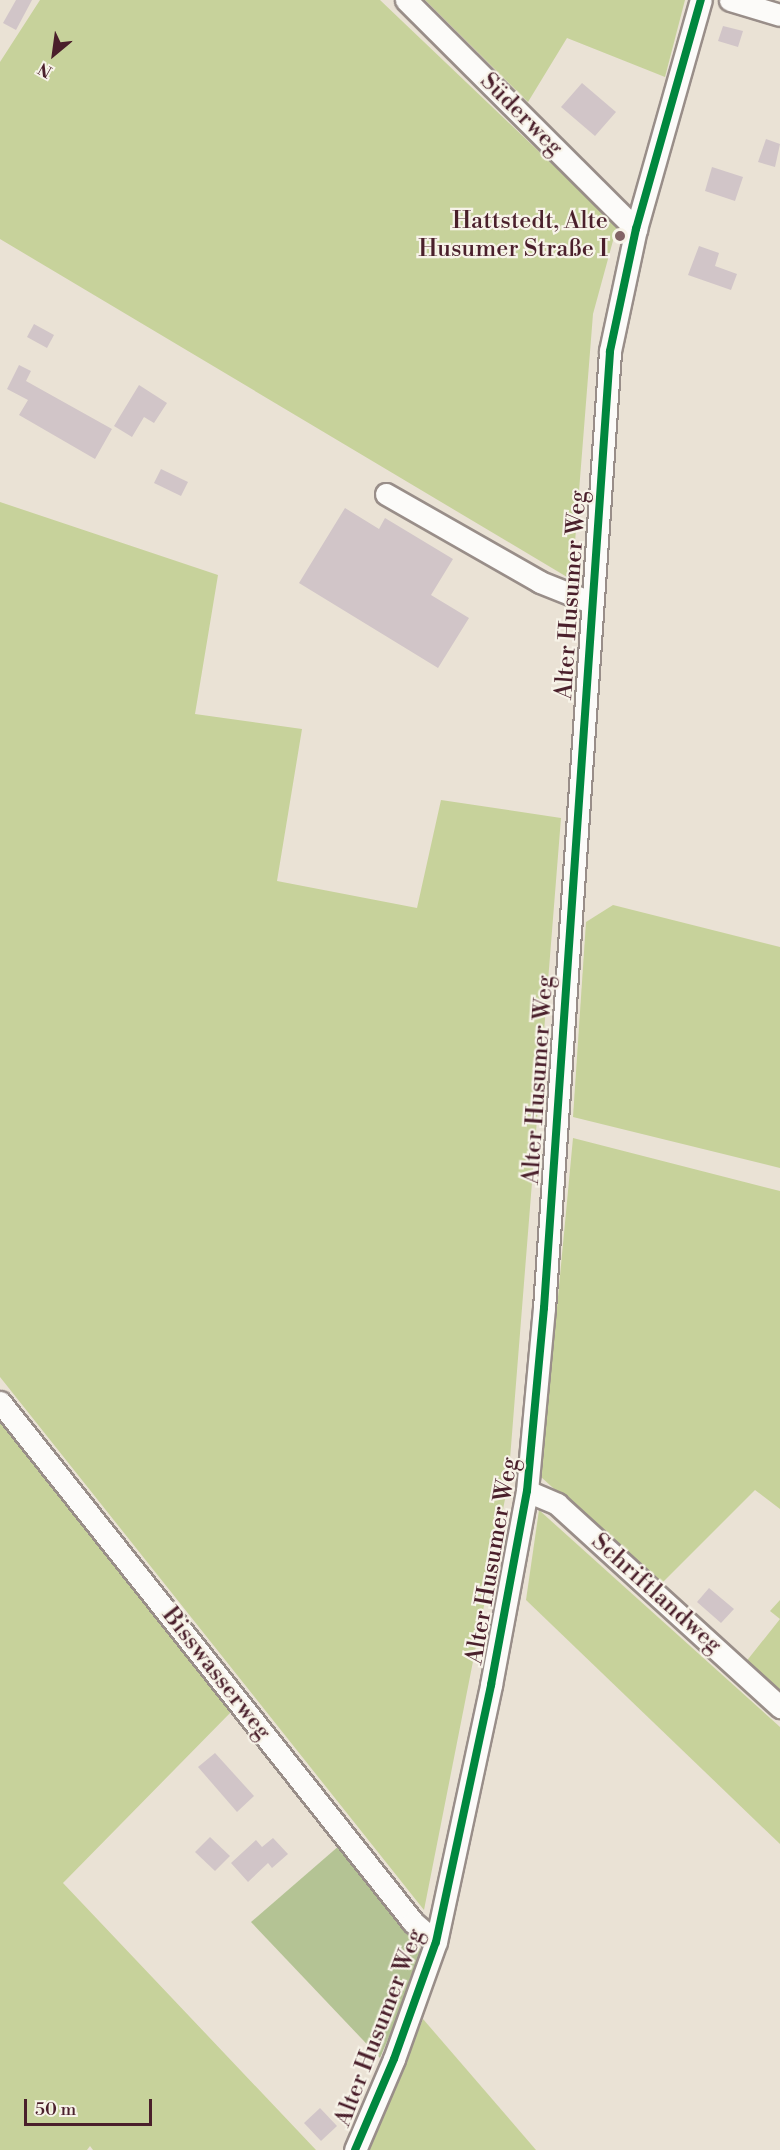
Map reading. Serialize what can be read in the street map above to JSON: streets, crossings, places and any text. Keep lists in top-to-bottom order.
{
  "streets": {
    "street": [
      "Süderweg",
      "Alter Husumer Weg",
      "Schriftlandweg",
      "Bisswasserweg"
    ]
  },
  "crossings": [
    ["Süderweg", "Alter Husumer Weg"],
    ["Alter Husumer Weg", "Schriftlandweg"],
    ["Alter Husumer Weg", "Bisswasserweg"]
  ],
  "places": ["Hattstedt, Alte Husumer Straße I"],
  "scale_bar": "50 m",
  "north": "bottom left"
}
